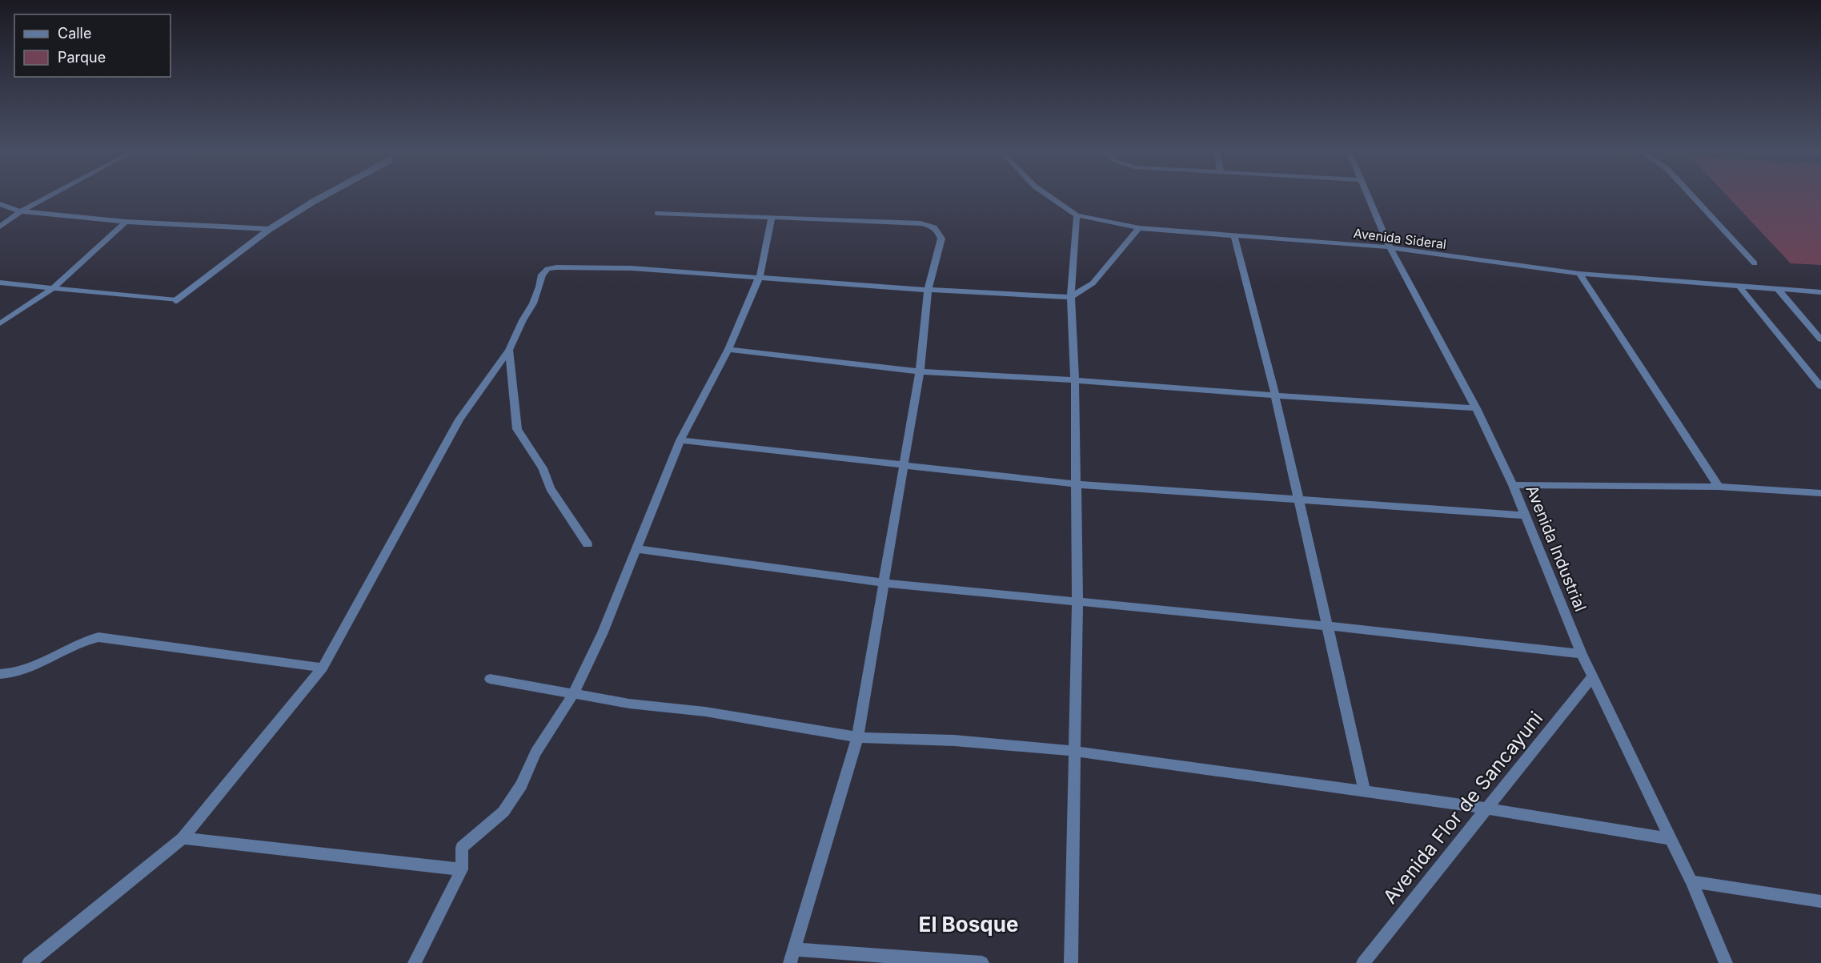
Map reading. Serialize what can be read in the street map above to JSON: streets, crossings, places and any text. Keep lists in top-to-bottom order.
{
  "streets": {
    "street": ["Avenida Sideral", "Avenida Industrial", "Avenida Flor de Sancayuni"]
  },
  "crossings": [
    ["Avenida Sideral", "Avenida Industrial"],
    ["Avenida Industrial", "Avenida Flor de Sancayuni"]
  ],
  "districts": ["El Bosque"],
  "legend": ["Calle", "Parque"]
}
